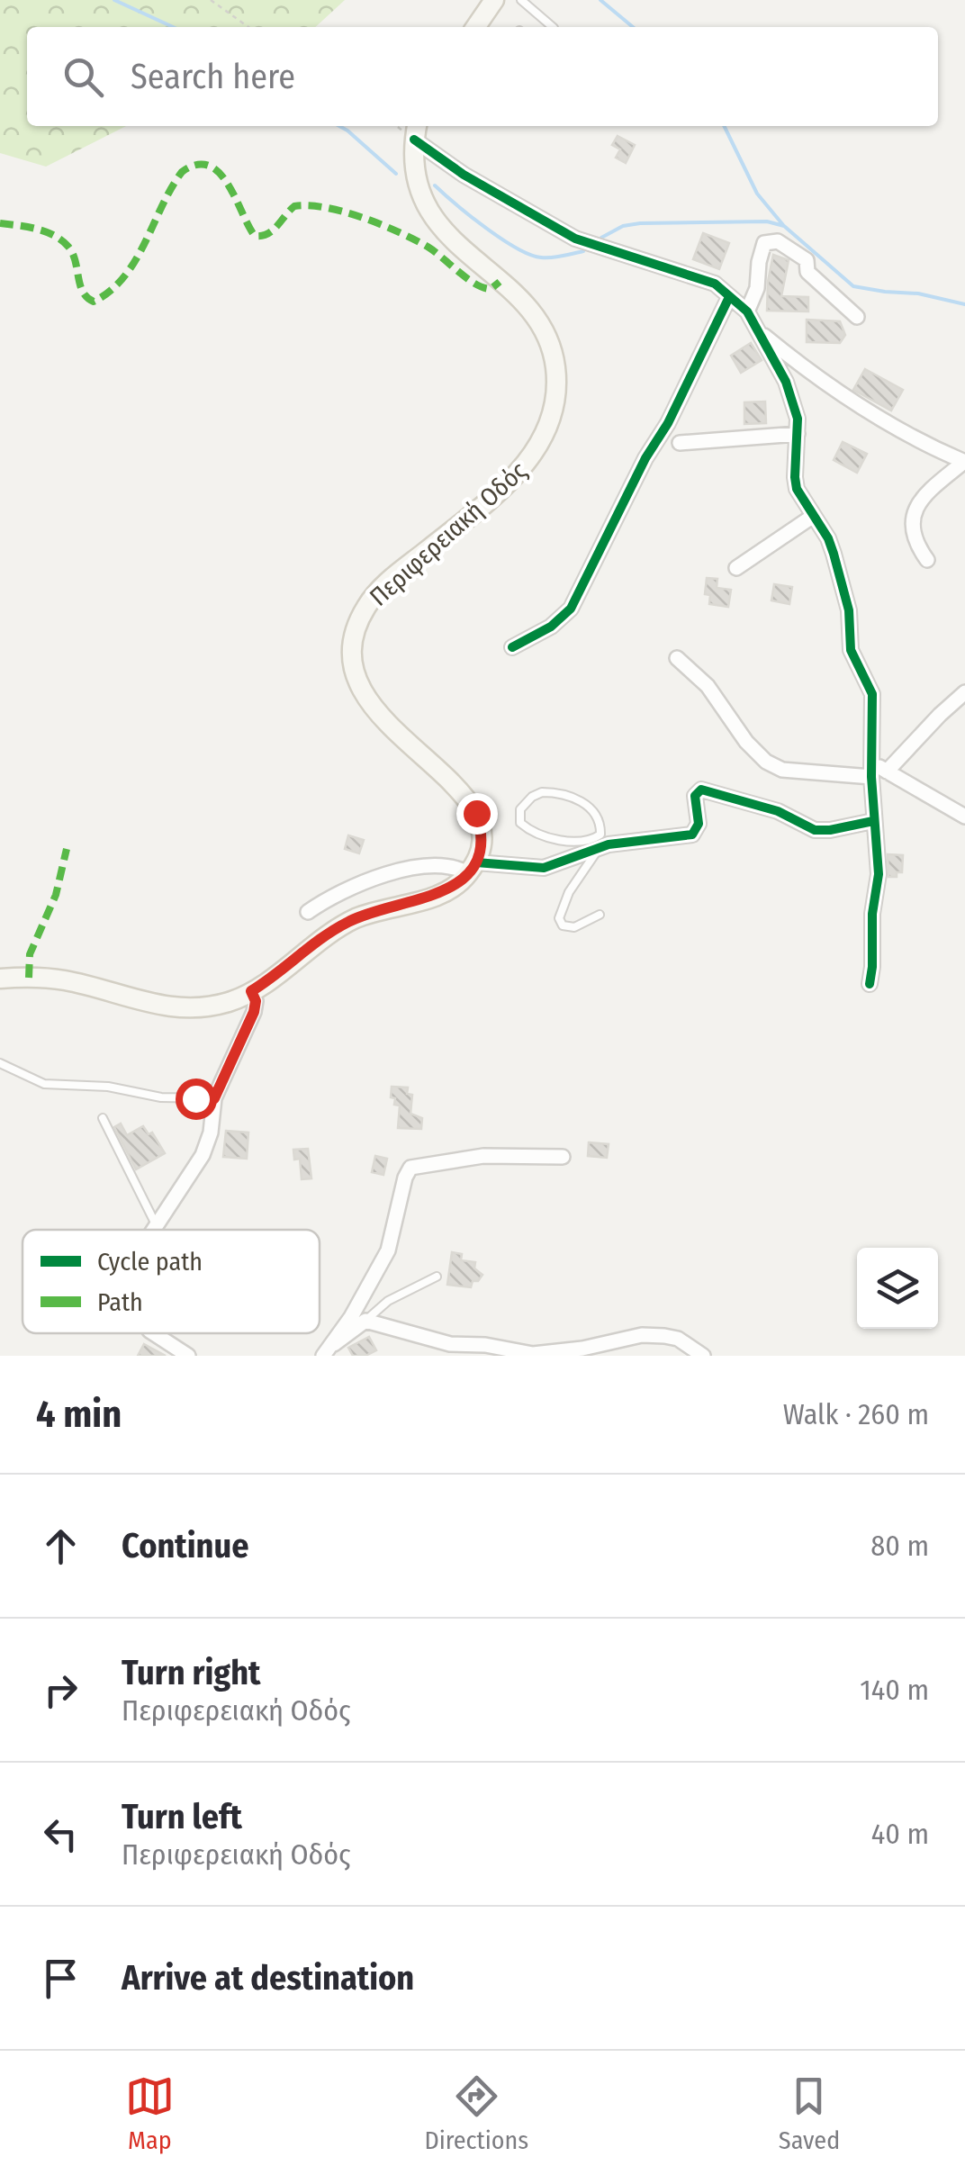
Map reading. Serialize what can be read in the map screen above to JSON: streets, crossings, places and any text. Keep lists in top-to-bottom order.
{
  "streets": {
    "main road": ["Περιφερειακή Οδός"]
  },
  "legend": ["Cycle path", "Path"],
  "page": {
    "search": "Search here",
    "heading": ["4 min", "Walk · 260 m"],
    "list": [
      ["Continue", "80 m"],
      ["Turn right", "Περιφερειακή Οδός", "140 m"],
      ["Turn left", "Περιφερειακή Οδός", "40 m"],
      "Arrive at destination"
    ],
    "nav": ["Map", "Directions", "Saved"]
  }
}
